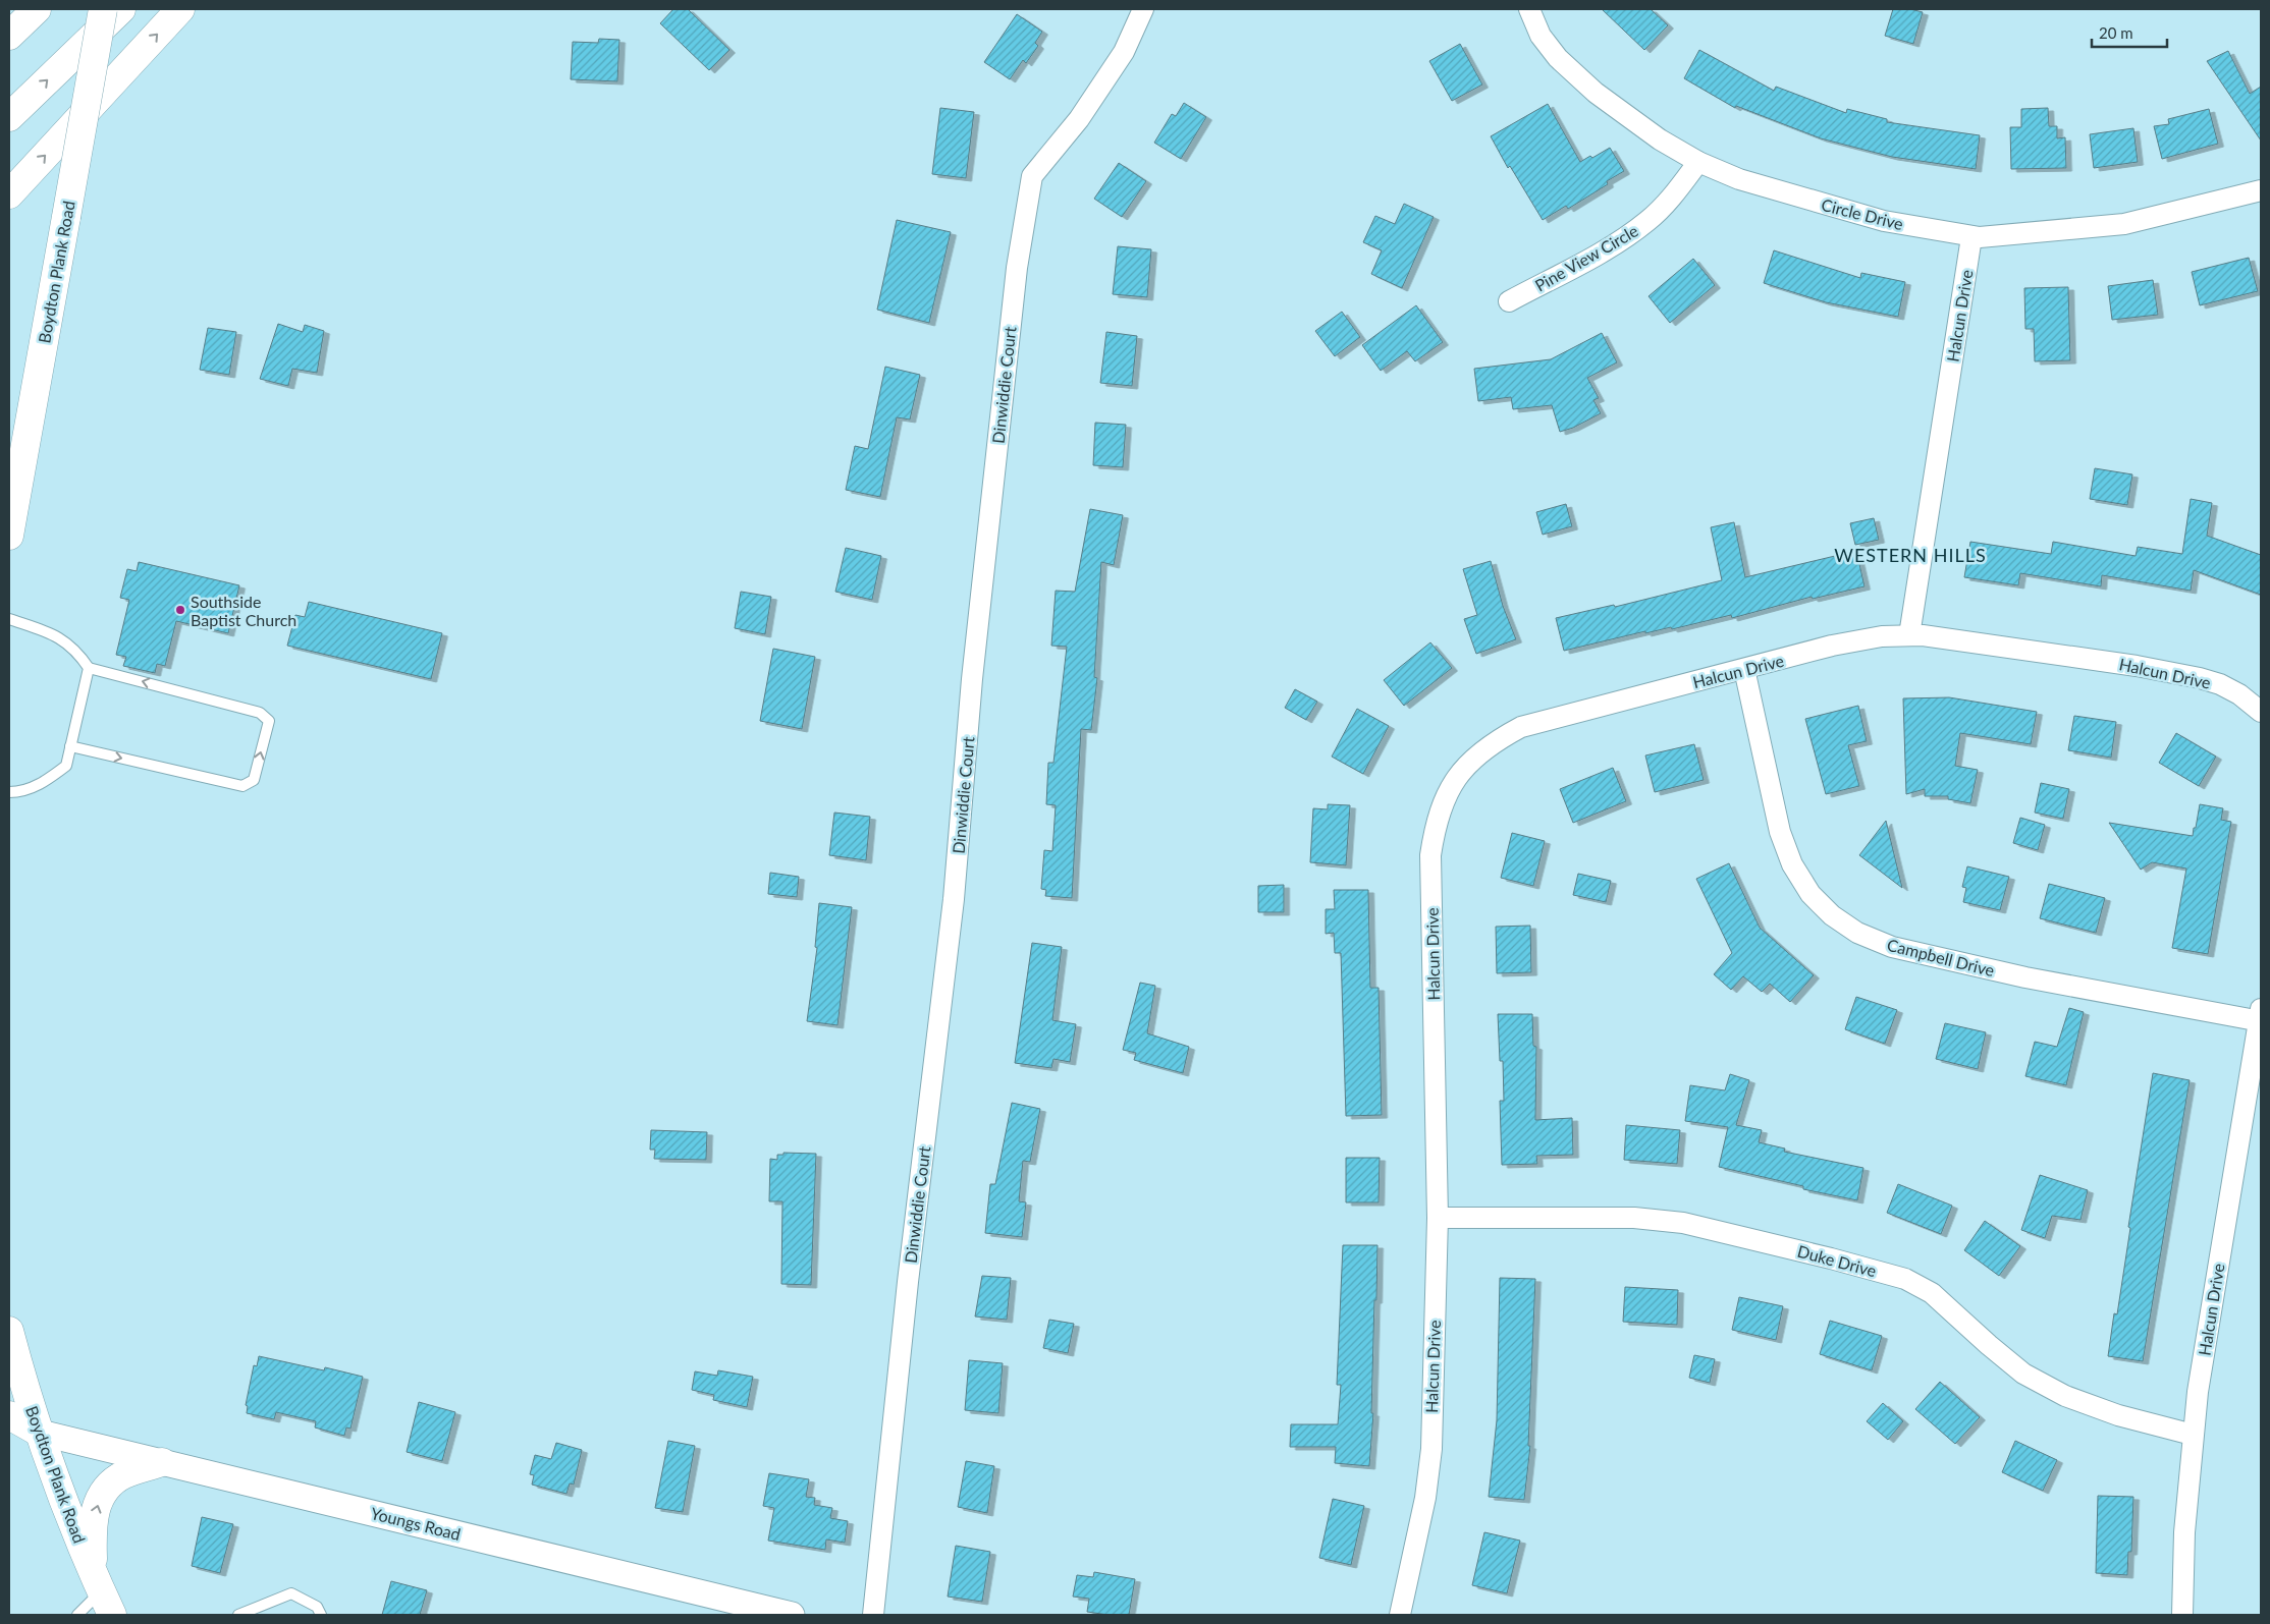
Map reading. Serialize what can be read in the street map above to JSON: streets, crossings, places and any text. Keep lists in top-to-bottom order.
{
  "streets": {
    "main road": ["Boydton Plank Road"],
    "street": [
      "Circle Drive",
      "Pine View Circle",
      "Halcun Drive",
      "Dinwiddie Court",
      "Campbell Drive",
      "Duke Drive",
      "Youngs Road"
    ]
  },
  "crossings": [
    ["Circle Drive", "Pine View Circle"],
    ["Circle Drive", "Halcun Drive"],
    ["Boydton Plank Road", "Youngs Road"],
    ["Halcun Drive", "Campbell Drive"],
    ["Halcun Drive", "Duke Drive"]
  ],
  "districts": ["WESTERN HILLS"],
  "places": ["Southside Baptist Church"],
  "scale_bar": "20 m"
}
